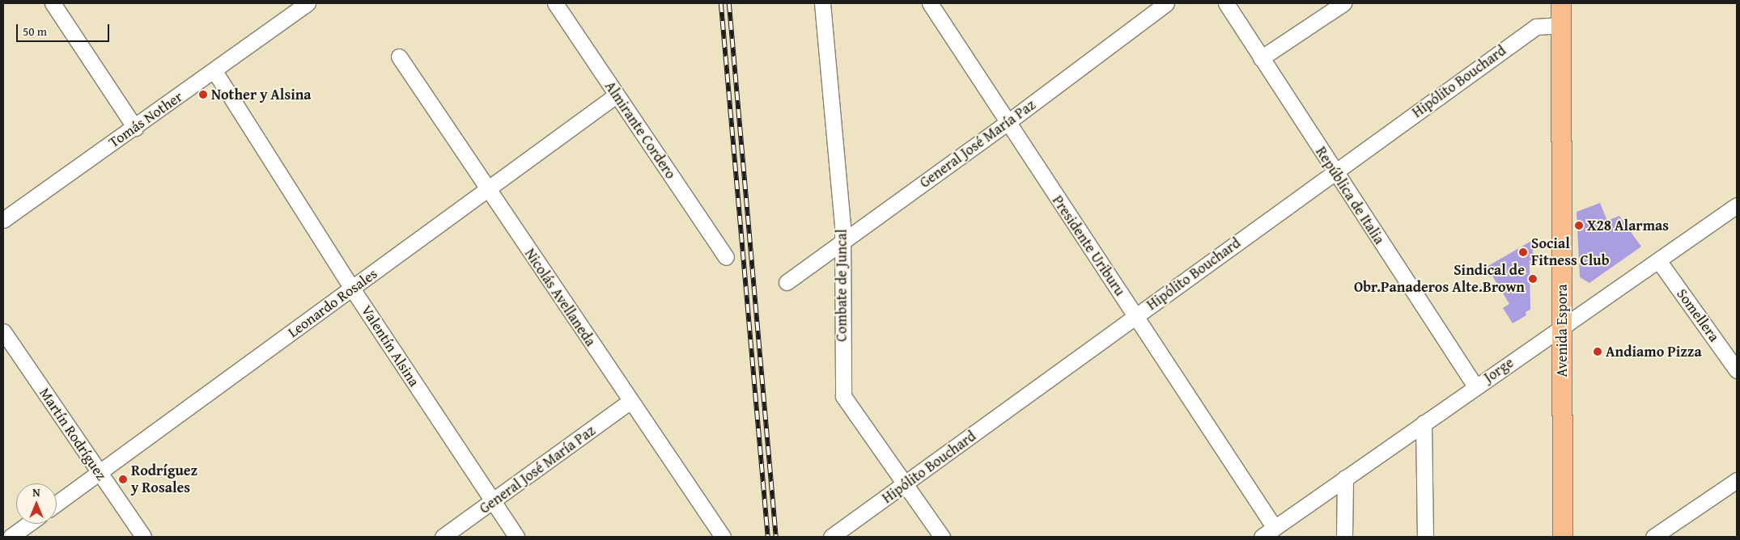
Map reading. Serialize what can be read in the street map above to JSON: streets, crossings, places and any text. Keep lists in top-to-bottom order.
{
  "streets": {
    "main road": ["Avenida Espora"],
    "street": [
      "Hipólito Bouchard",
      "Tomás Nother",
      "Almirante Cordero",
      "General José María Paz",
      "República de Italia",
      "Presidente Uriburu",
      "Combate de Juncal",
      "Nicolás Avellaneda",
      "Leonardo Rosales",
      "Somellera",
      "Valentín Alsina",
      "Jorge",
      "Martín Rodríguez"
    ]
  },
  "crossings": [
    ["Hipólito Bouchard", "República de Italia"],
    ["Hipólito Bouchard", "Presidente Uriburu"],
    ["Hipólito Bouchard", "Combate de Juncal"],
    ["Hipólito Bouchard", "Avenida Espora"],
    ["Tomás Nother", "Valentín Alsina"],
    ["Almirante Cordero", "Leonardo Rosales"],
    ["General José María Paz", "Presidente Uriburu"],
    ["General José María Paz", "Combate de Juncal"],
    ["General José María Paz", "Nicolás Avellaneda"],
    ["General José María Paz", "Valentín Alsina"],
    ["República de Italia", "Jorge"],
    ["Presidente Uriburu", "Jorge"],
    ["Nicolás Avellaneda", "Leonardo Rosales"],
    ["Leonardo Rosales", "Valentín Alsina"],
    ["Leonardo Rosales", "Martín Rodríguez"],
    ["Somellera", "Jorge"],
    ["Avenida Espora", "Jorge"]
  ],
  "places": [
    "Nother y Alsina",
    "X28 Alarmas",
    "Social Fitness Club",
    "Sindical de Obr.Panaderos Alte.Brown",
    "Andiamo Pizza",
    "Rodríguez y Rosales"
  ],
  "scale_bar": "50 m",
  "north": "top"
}
